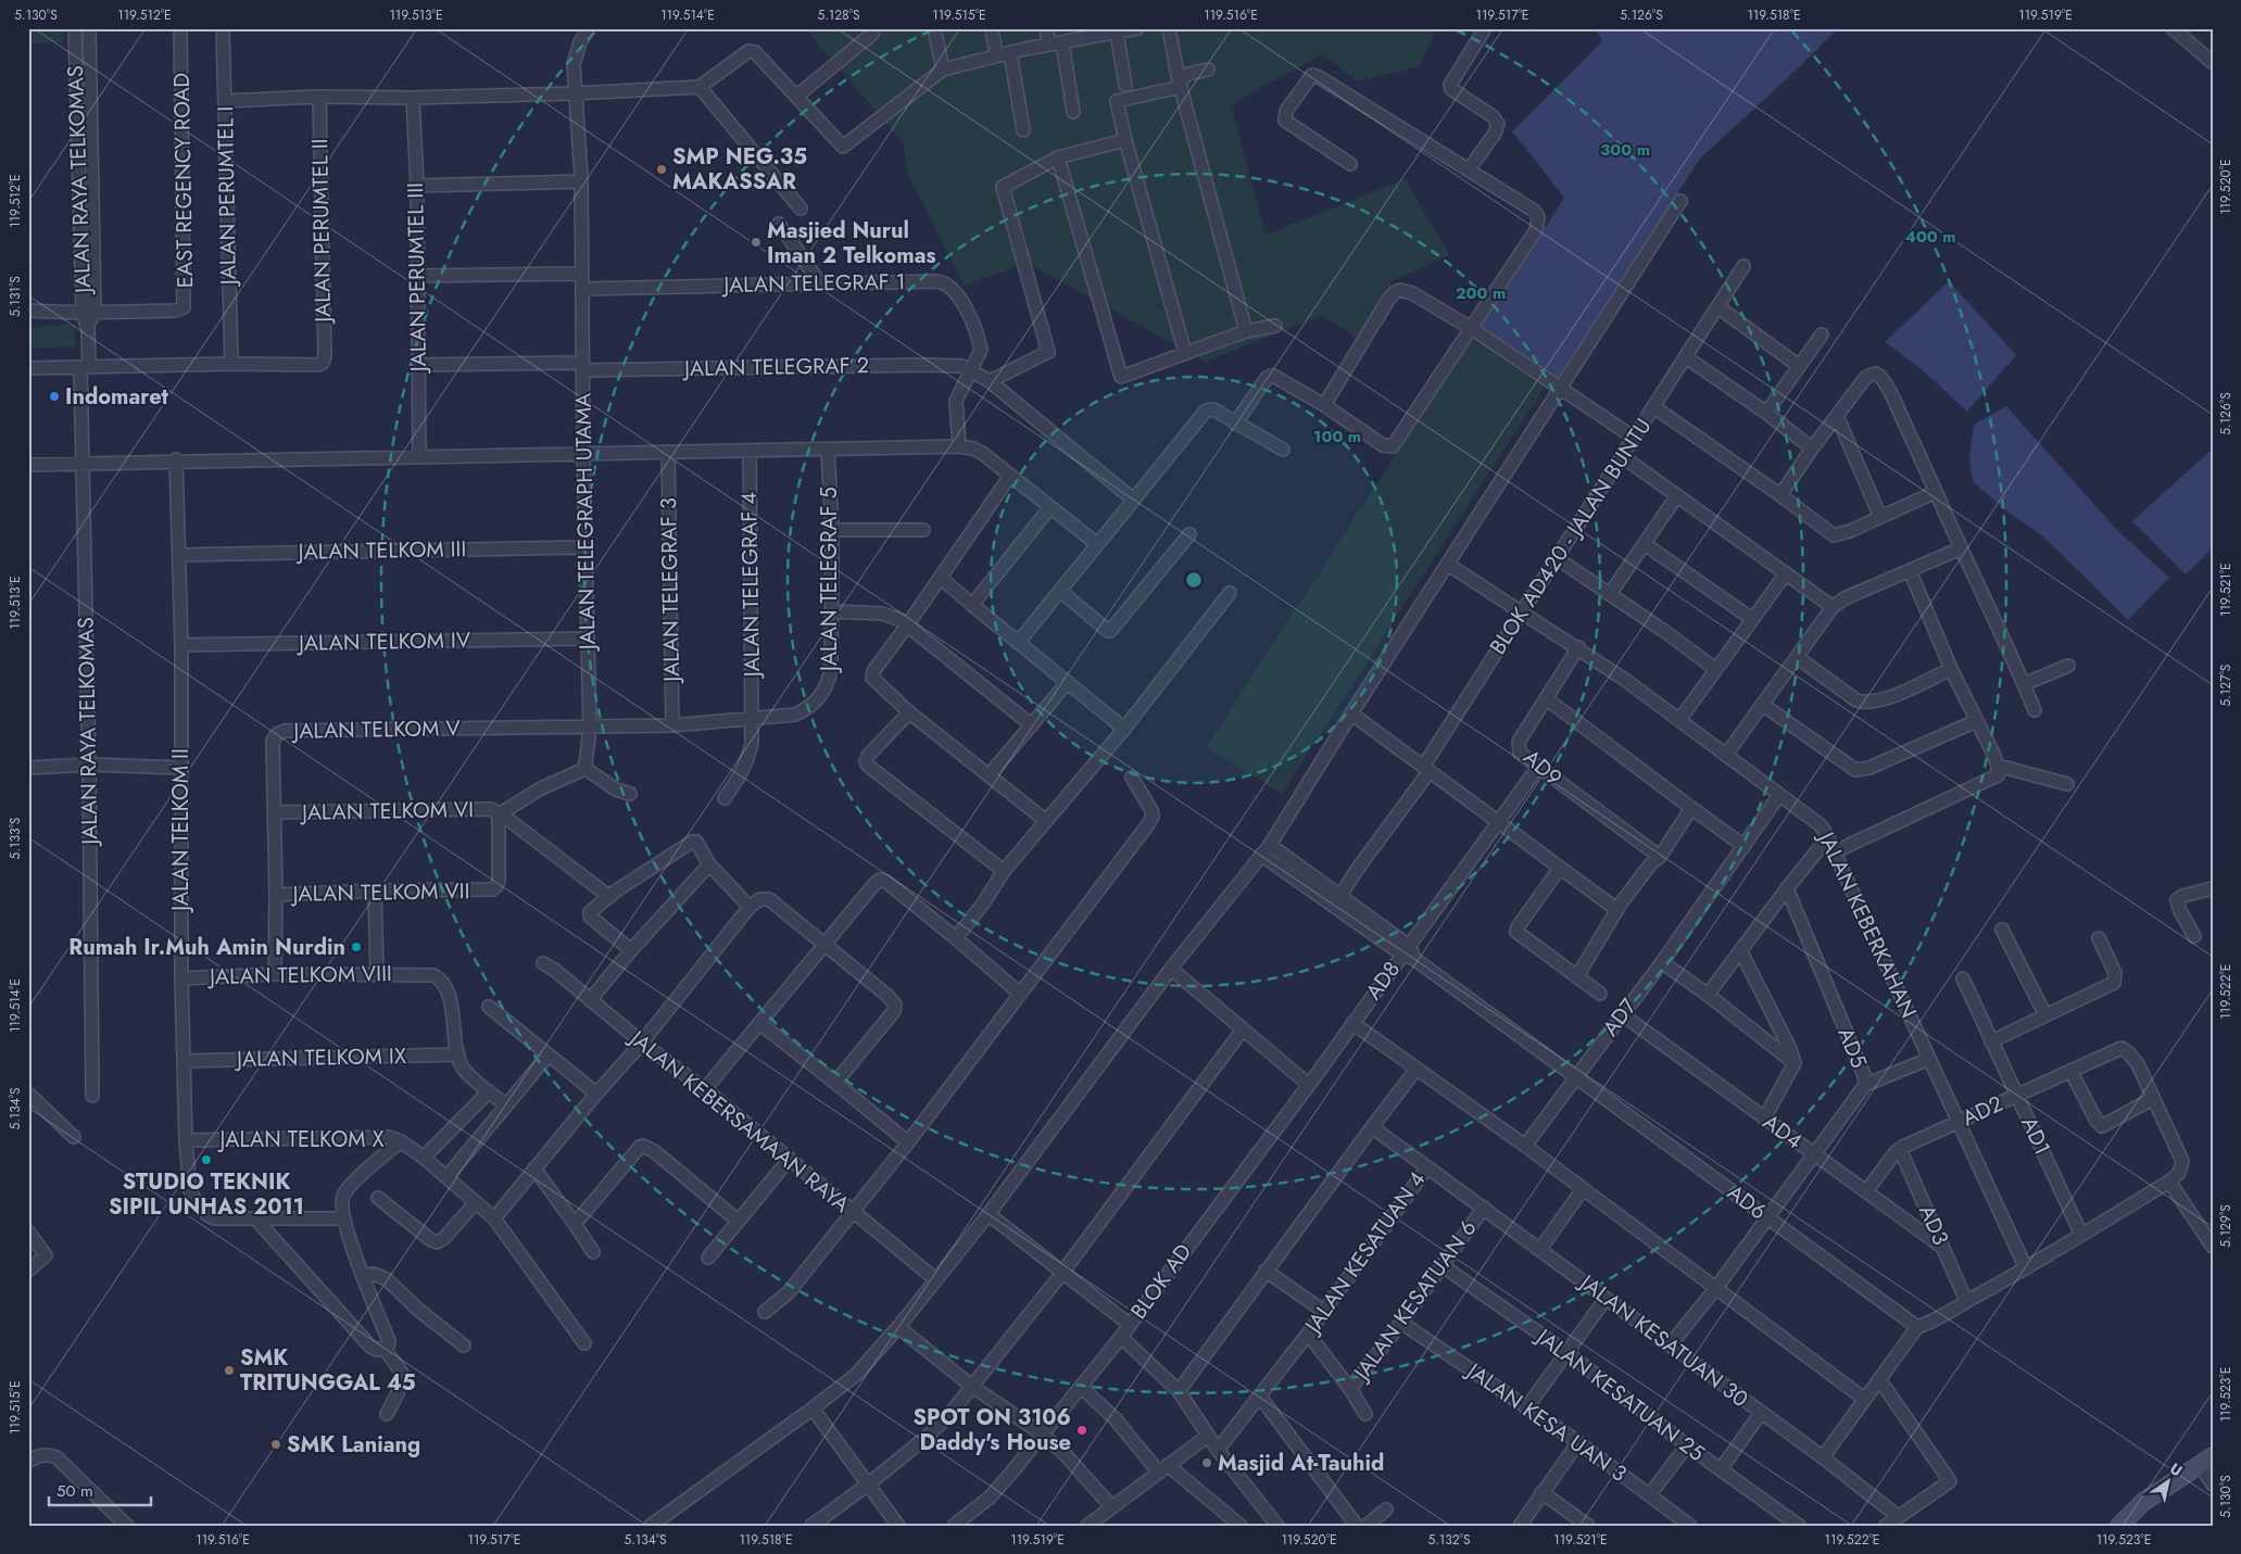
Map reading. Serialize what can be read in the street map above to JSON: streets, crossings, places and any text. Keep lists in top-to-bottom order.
{
  "streets": {
    "street": [
      "JALAN RAYA TELKOMAS",
      "EAST REGENCY ROAD",
      "JALAN PERUMTEL I",
      "JALAN PERUMTEL II",
      "JALAN PERUMTEL III",
      "JALAN TELEGRAF 1",
      "JALAN TELEGRAF 2",
      "JALAN TELEGRAPH UTAMA",
      "BLOK AD420 - JALAN BUNTU",
      "JALAN TELKOM III",
      "JALAN TELEGRAF 5",
      "JALAN TELEGRAF 4",
      "JALAN TELEGRAF 3",
      "JALAN TELKOM IV",
      "JALAN TELKOM V",
      "AD9",
      "JALAN TELKOM VI",
      "JALAN TELKOM II",
      "JALAN TELKOM VII",
      "JALAN KEBERKAHAN",
      "JALAN TELKOM VIII",
      "AD8",
      "AD7",
      "AD5",
      "JALAN TELKOM IX",
      "AD2",
      "JALAN KEBERSAMAAN RAYA",
      "AD4",
      "AD1",
      "JALAN TELKOM X",
      "AD6",
      "AD3",
      "JALAN KESATUAN 4",
      "BLOK AD",
      "JALAN KESATUAN 6",
      "JALAN KESATUAN 30",
      "JALAN KESATUAN 25",
      "JALAN KESA UAN 3"
    ]
  },
  "crossings": [
    ["JALAN RAYA TELKOMAS", "EAST REGENCY ROAD"],
    ["JALAN PERUMTEL I", "JALAN PERUMTEL II"],
    ["JALAN PERUMTEL III", "JALAN TELEGRAF 2"],
    ["JALAN TELEGRAF 1", "JALAN TELEGRAF 2"],
    ["JALAN TELEGRAF 1", "JALAN TELEGRAPH UTAMA"],
    ["JALAN TELEGRAF 2", "JALAN TELEGRAPH UTAMA"],
    ["JALAN TELEGRAPH UTAMA", "JALAN TELKOM III"],
    ["JALAN TELEGRAPH UTAMA", "JALAN TELEGRAF 5"],
    ["JALAN TELEGRAPH UTAMA", "JALAN TELKOM IV"],
    ["JALAN TELEGRAPH UTAMA", "JALAN TELKOM V"],
    ["BLOK AD420 - JALAN BUNTU", "JALAN KEBERKAHAN"],
    ["BLOK AD420 - JALAN BUNTU", "AD6"],
    ["JALAN TELKOM III", "JALAN TELKOM II"],
    ["JALAN TELEGRAF 5", "JALAN TELEGRAF 4"],
    ["JALAN TELEGRAF 5", "JALAN TELEGRAF 3"],
    ["JALAN TELEGRAF 5", "JALAN TELKOM V"],
    ["JALAN TELKOM IV", "JALAN TELKOM II"],
    ["JALAN TELKOM V", "JALAN TELKOM VI"],
    ["JALAN TELKOM V", "JALAN TELKOM VII"],
    ["JALAN TELKOM V", "JALAN TELKOM VIII"],
    ["AD9", "JALAN KEBERKAHAN"],
    ["AD9", "AD8"],
    ["JALAN TELKOM VI", "JALAN TELKOM VII"],
    ["JALAN TELKOM II", "JALAN TELKOM VIII"],
    ["JALAN TELKOM II", "JALAN TELKOM IX"],
    ["JALAN TELKOM II", "JALAN TELKOM X"],
    ["JALAN KEBERKAHAN", "AD7"],
    ["JALAN KEBERKAHAN", "AD2"],
    ["JALAN TELKOM VIII", "JALAN TELKOM IX"],
    ["AD8", "AD7"],
    ["AD8", "AD5"],
    ["AD8", "AD6"],
    ["AD8", "BLOK AD"],
    ["AD7", "AD4"],
    ["AD7", "AD6"],
    ["AD5", "AD4"],
    ["AD5", "AD6"],
    ["AD5", "JALAN KESATUAN 30"],
    ["AD2", "AD4"],
    ["AD2", "AD1"],
    ["AD2", "AD3"],
    ["AD4", "AD3"],
    ["JALAN KESATUAN 4", "JALAN KESATUAN 6"],
    ["JALAN KESATUAN 4", "JALAN KESATUAN 30"],
    ["JALAN KESATUAN 6", "JALAN KESATUAN 30"],
    ["JALAN KESATUAN 6", "JALAN KESATUAN 25"],
    ["JALAN KESATUAN 6", "JALAN KESA UAN 3"]
  ],
  "places": [
    "SMP NEG.35 MAKASSAR",
    "Masjied Nurul Iman 2 Telkomas",
    "Indomaret",
    "Rumah Ir.Muh Amin Nurdin",
    "STUDIO TEKNIK SIPIL UNHAS 2011",
    "SMK TRITUNGGAL 45",
    "SPOT ON 3106 Daddy's House",
    "SMK Laniang",
    "Masjid At-Tauhid"
  ],
  "scale_bar": "50 m",
  "north": "top right",
  "coordinates": [
    "5.130°S",
    "119.512°E",
    "119.513°E",
    "119.514°E",
    "5.128°S",
    "119.515°E",
    "119.516°E",
    "119.517°E",
    "5.126°S",
    "119.518°E",
    "119.519°E",
    "119.520°E",
    "5.131°S",
    "119.521°E",
    "5.127°S",
    "5.133°S",
    "119.522°E",
    "5.134°S",
    "5.129°S",
    "119.523°E",
    "5.132°S"
  ],
  "rings": [
    "300 m",
    "400 m",
    "200 m",
    "100 m"
  ]
}
